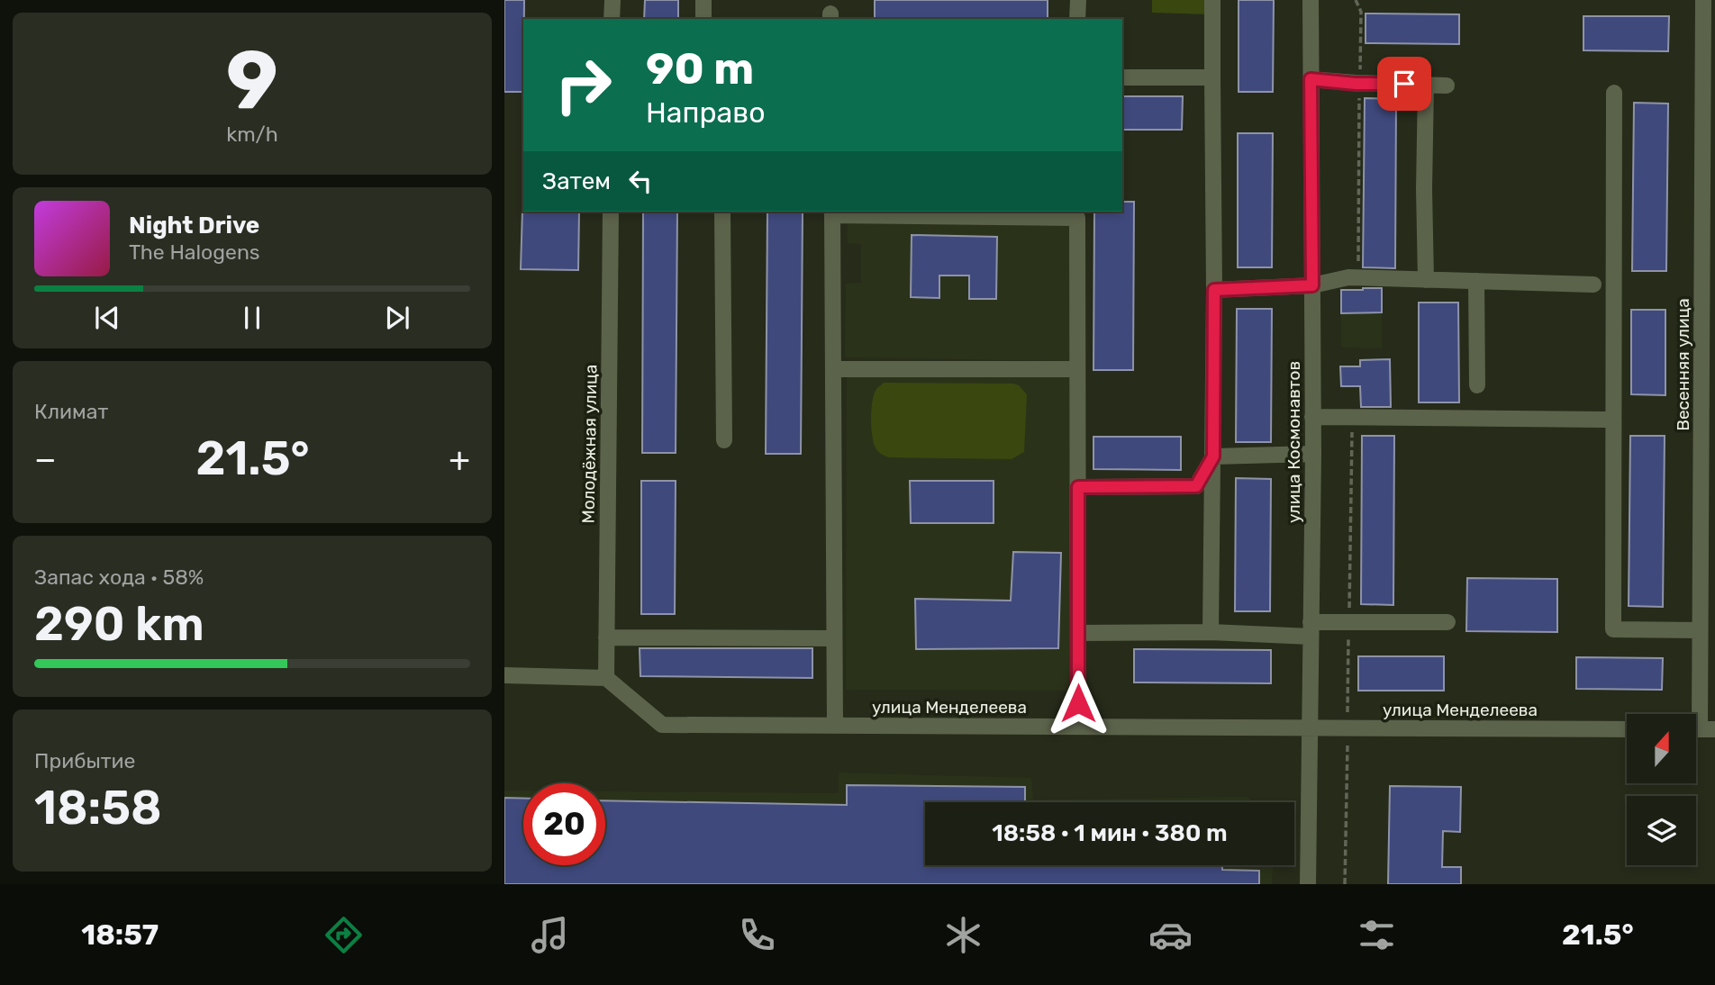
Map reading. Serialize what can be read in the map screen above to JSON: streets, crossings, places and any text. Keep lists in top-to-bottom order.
{
  "streets": {
    "street": [
      "Весенняя улица",
      "улица Космонавтов",
      "Молодёжная улица",
      "улица Менделеева"
    ]
  },
  "crossings": [
    ["улица Космонавтов", "улица Менделеева"],
    ["Молодёжная улица", "улица Менделеева"]
  ],
  "north": "top",
  "page": {
    "tile": [
      ["9", "km/h"],
      "Климат",
      ["Запас хода · 58%", "290 km"],
      ["Прибытие", "18:58"]
    ],
    "turn": ["90 m", "Направо"],
    "then": "Затем",
    "song": ["Night Drive", "The Halogens"],
    "heat": ["−", "21.5°", "+"],
    "limit": "20",
    "trip": "18:58 · 1 мин · 380 m",
    "tabs": ["18:57", "21.5°"]
  }
}
